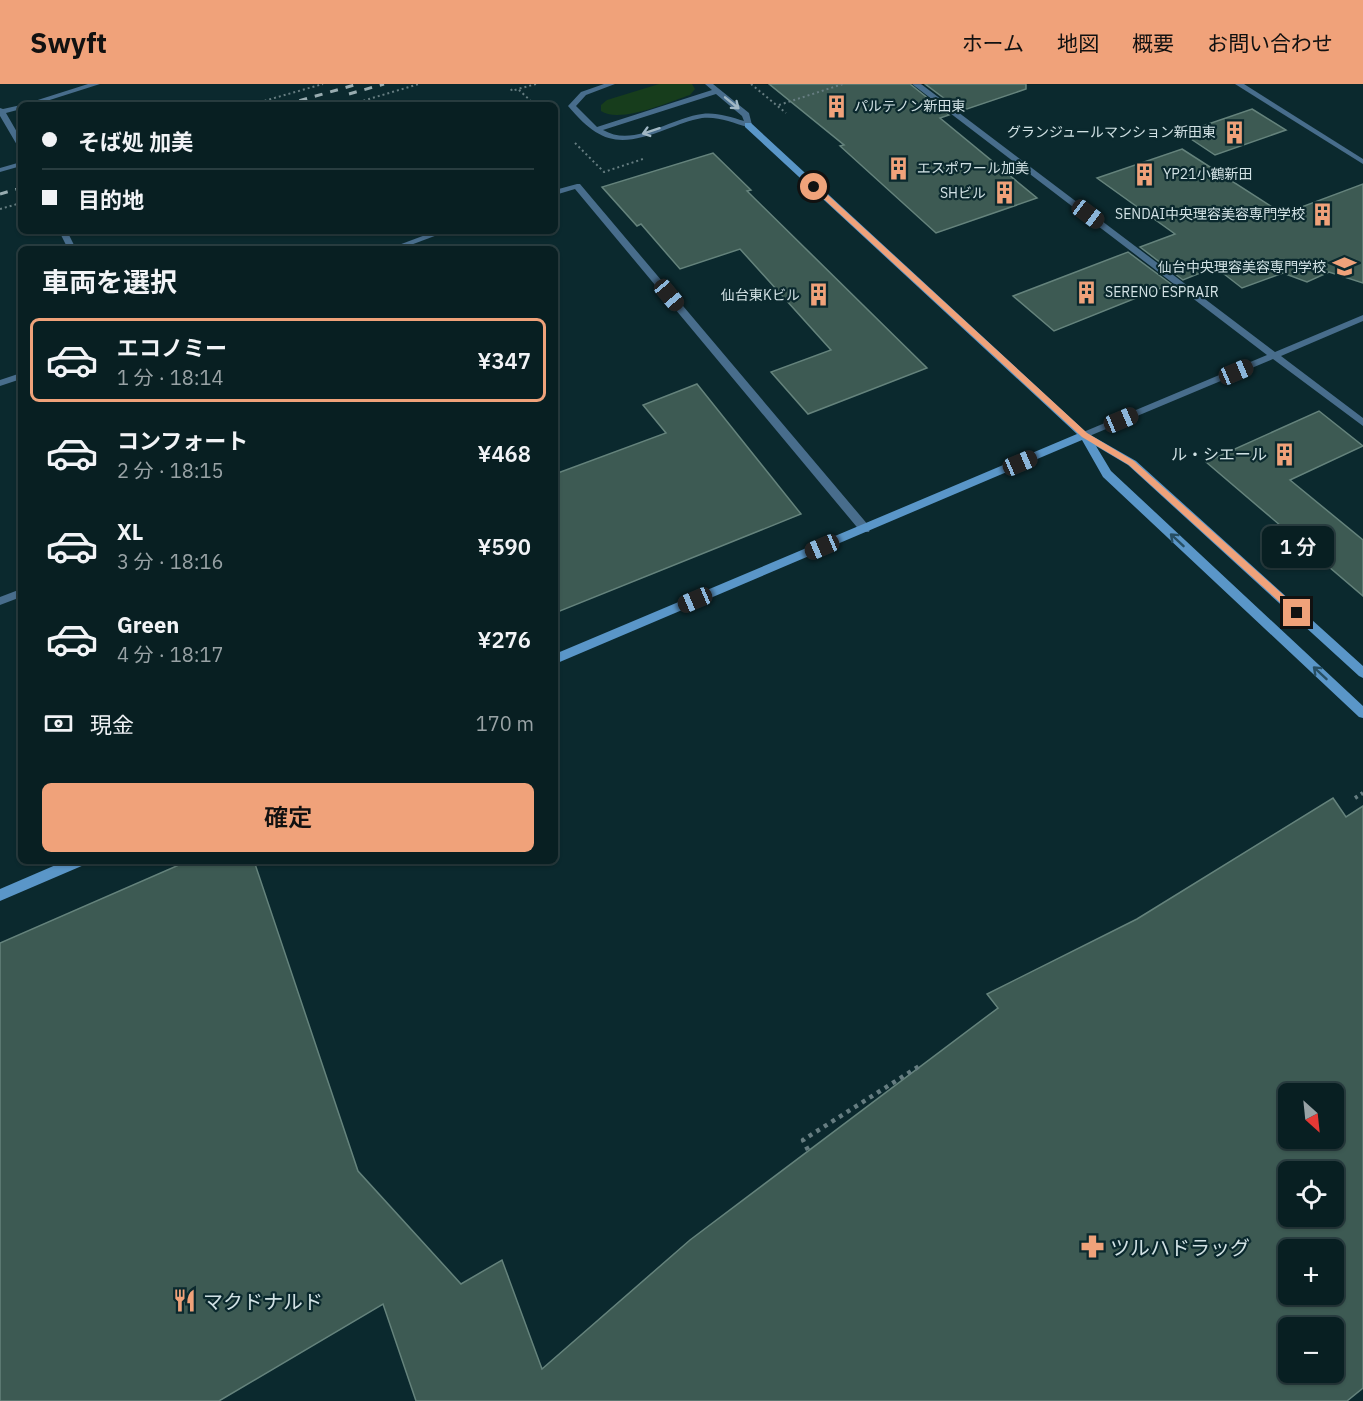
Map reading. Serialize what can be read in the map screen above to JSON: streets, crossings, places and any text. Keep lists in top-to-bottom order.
{
  "places": {
    "building": [
      "パルテノン新田東",
      "グランジュールマンション新田東",
      "エスポワール加美",
      "YP21小鶴新田",
      "SHビル",
      "SENDAI中央理容美容専門学校",
      "SERENO ESPRAIR",
      "仙台東Kビル",
      "ル・シエール"
    ],
    "school or university": ["仙台中央理容美容専門学校"],
    "pharmacy": ["ツルハドラッグ"],
    "restaurant": ["マクドナルド"]
  },
  "north": "bottom right",
  "page": {
    "header": "Swyft",
    "nav": [
      "ホーム",
      "地図",
      "概要",
      "お問い合わせ"
    ],
    "banner": ["そば処 加美", "目的地"],
    "heading": "車両を選択",
    "list": [
      {
        "name": "エコノミー",
        "note": "1 分 · 18:14",
        "value": "¥347"
      },
      {
        "name": "コンフォート",
        "note": "2 分 · 18:15",
        "value": "¥468"
      },
      {
        "name": "XL",
        "note": "3 分 · 18:16",
        "value": "¥590"
      },
      {
        "name": "Green",
        "note": "4 分 · 18:17",
        "value": "¥276"
      }
    ],
    "bubble": "1 分",
    "pay": ["現金", "170 m"],
    "buttons": "確定",
    "map_buttons": ["+", "−"]
  }
}
